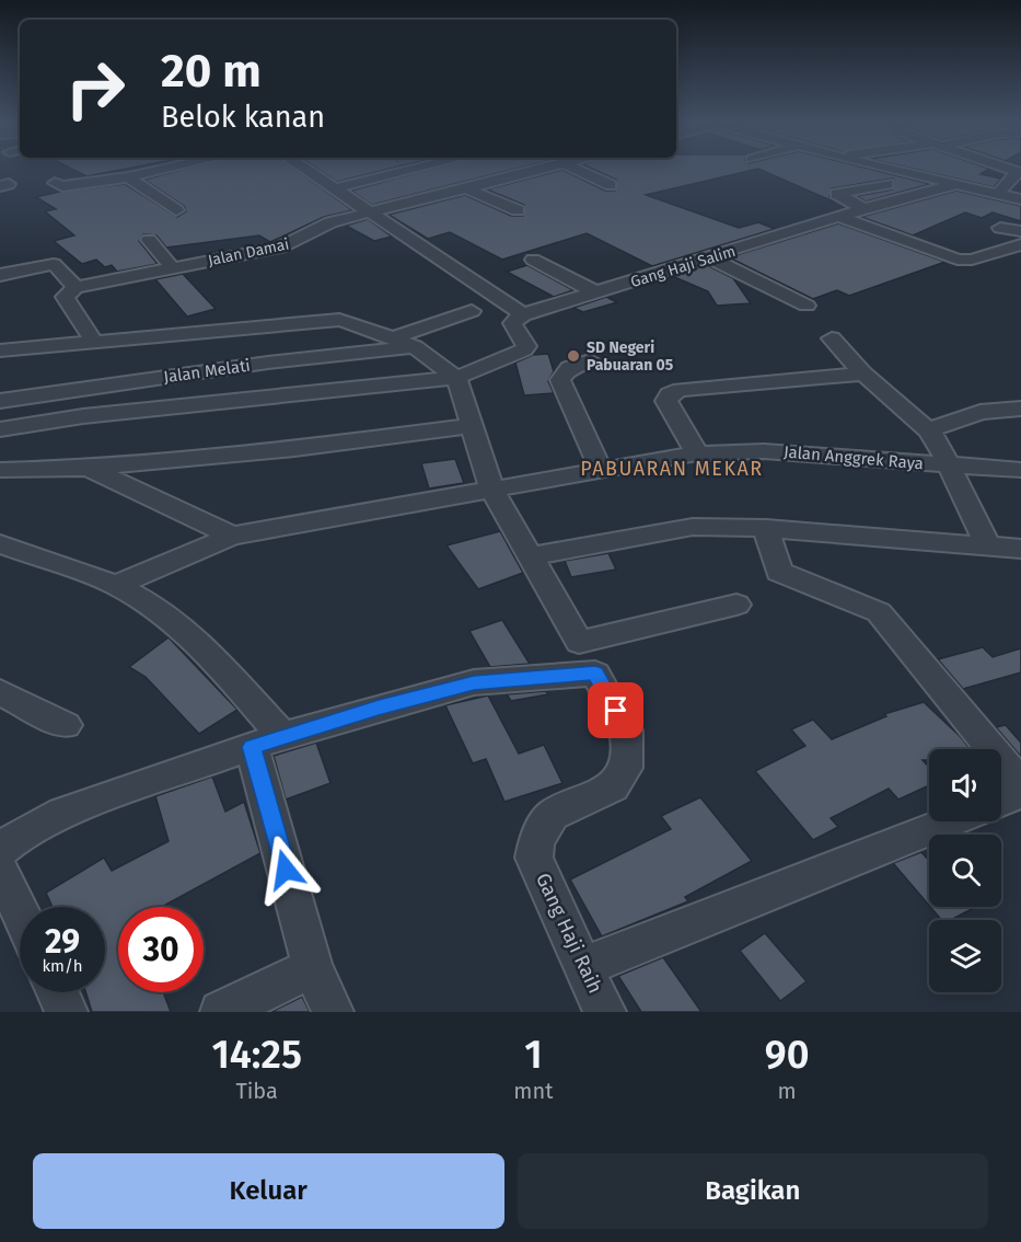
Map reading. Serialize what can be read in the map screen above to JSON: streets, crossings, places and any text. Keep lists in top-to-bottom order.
{
  "streets": {
    "street": [
      "Jalan Damai",
      "Gang Haji Salim",
      "Jalan Melati",
      "Jalan Anggrek Raya",
      "Gang Haji Raih"
    ]
  },
  "districts": ["PABUARAN MEKAR"],
  "places": ["SD Negeri Pabuaran 05"],
  "page": {
    "turn": ["20 m", "Belok kanan"],
    "speed": "29 km/h",
    "limit": "30",
    "eta": [
      "14:25",
      "Tiba",
      "1",
      "mnt",
      "90",
      "m"
    ],
    "buttons": ["Keluar", "Bagikan"]
  }
}
